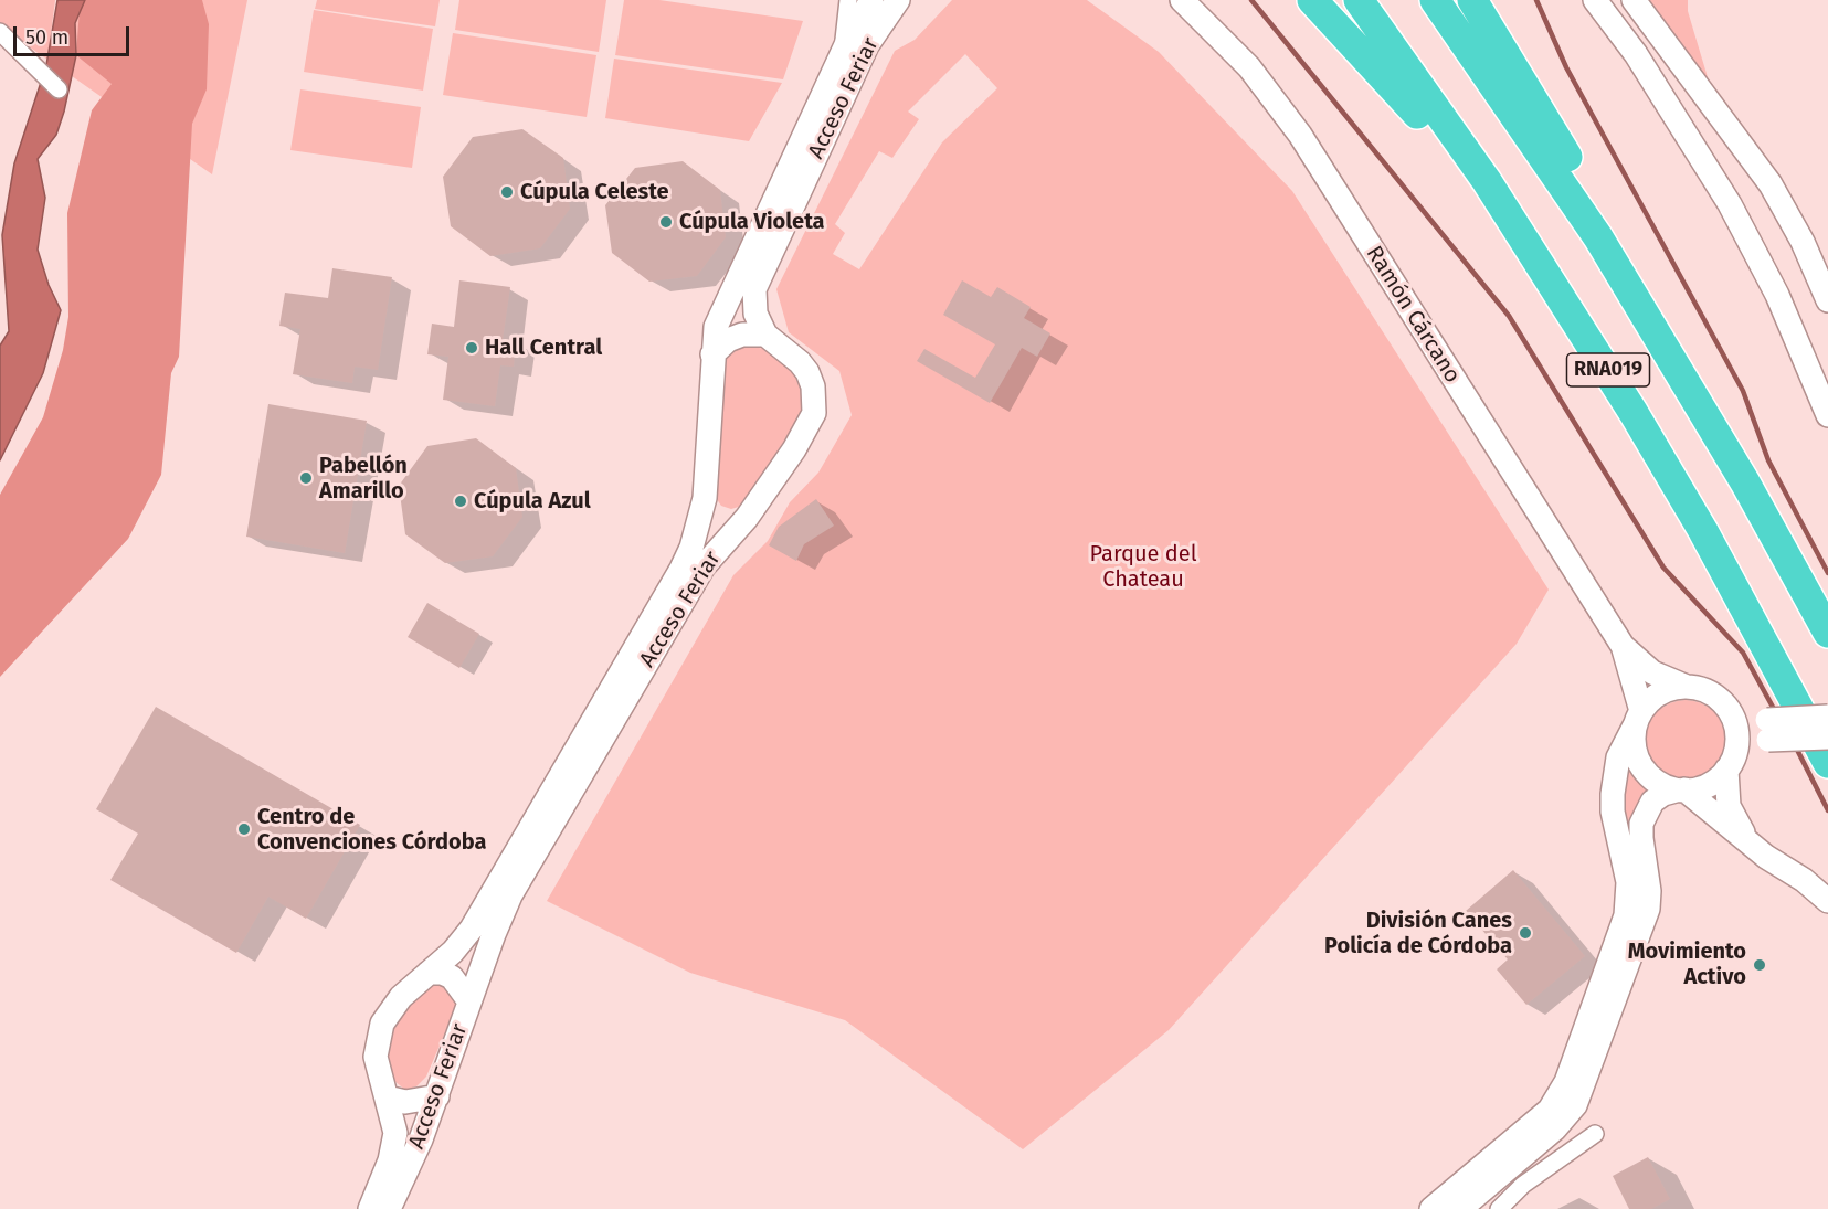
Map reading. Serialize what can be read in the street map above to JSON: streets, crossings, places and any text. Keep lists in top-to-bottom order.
{
  "streets": {
    "highway": ["RNA019"],
    "main road": ["Acceso Feriar", "Ramón Cárcano"]
  },
  "parks": ["Parque del Chateau"],
  "places": [
    "Cúpula Celeste",
    "Cúpula Violeta",
    "Hall Central",
    "Pabellón Amarillo",
    "Cúpula Azul",
    "Centro de Convenciones Córdoba",
    "División Canes Policía de Córdoba",
    "Movimiento Activo"
  ],
  "scale_bar": "50 m"
}
